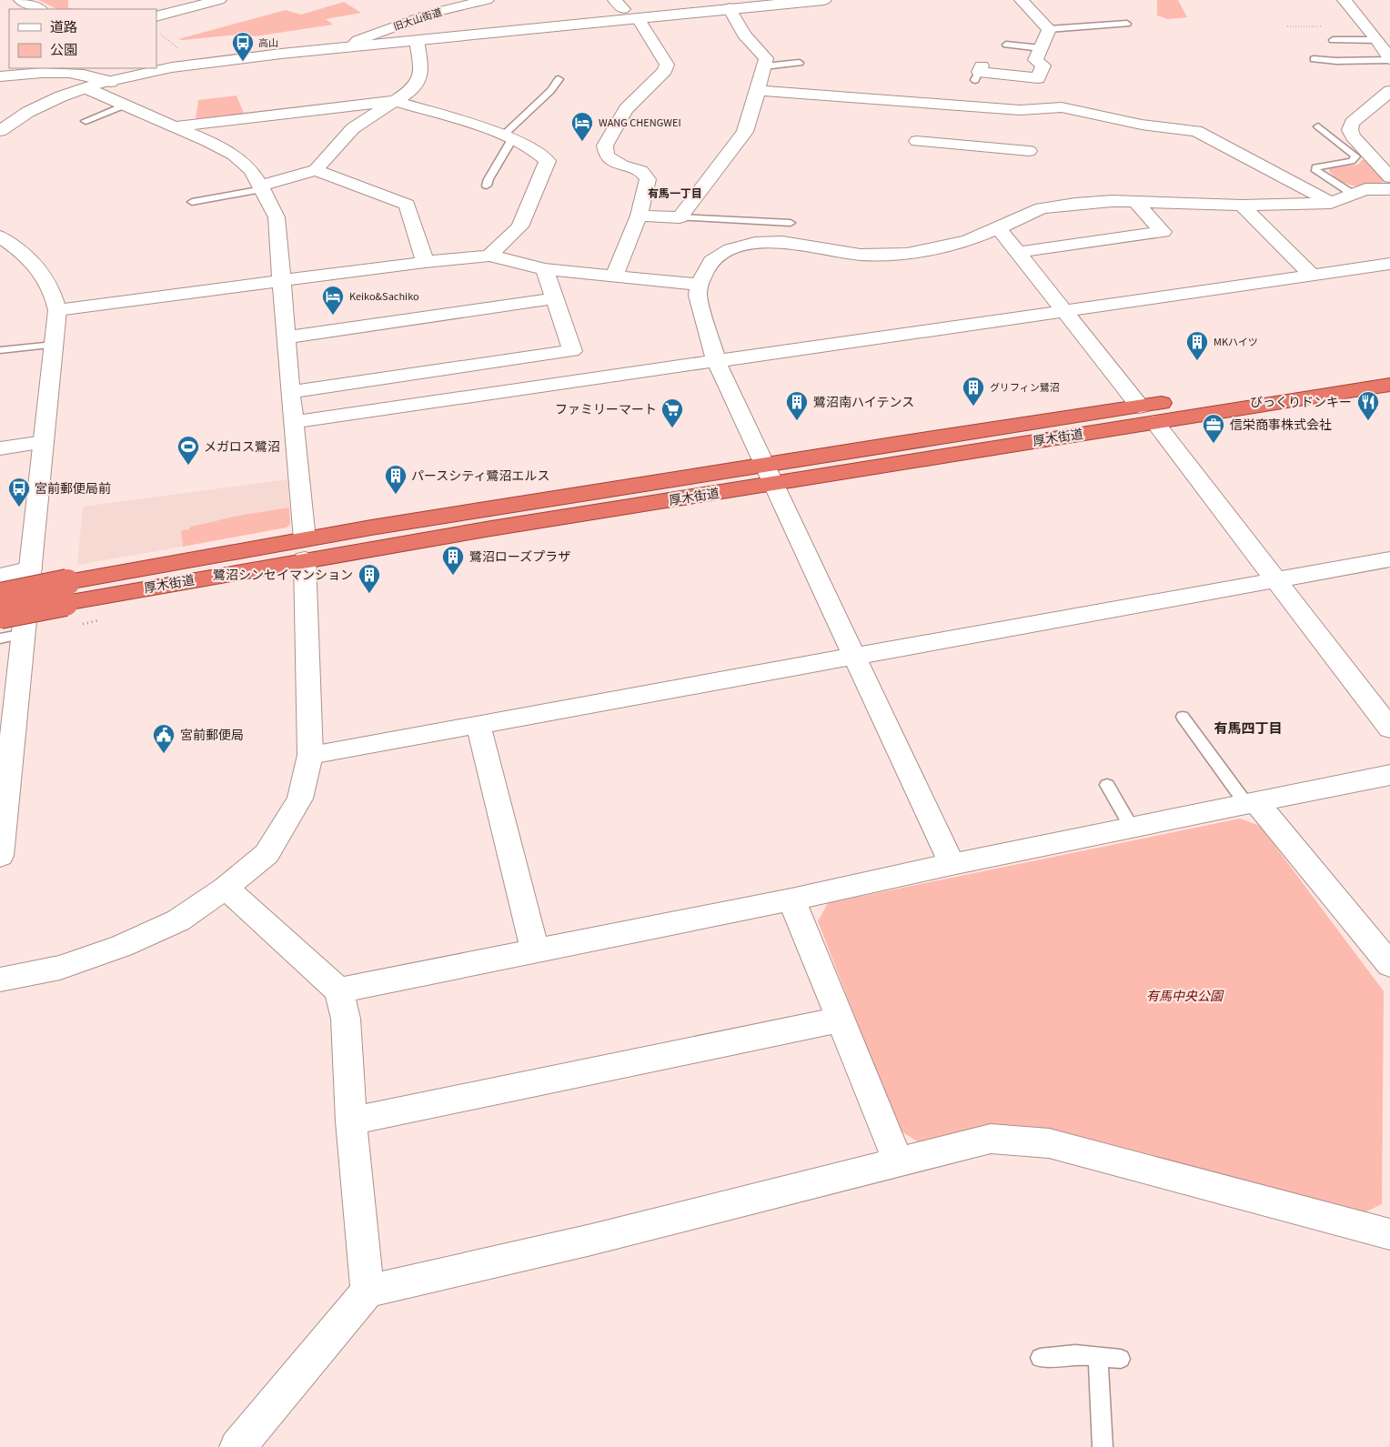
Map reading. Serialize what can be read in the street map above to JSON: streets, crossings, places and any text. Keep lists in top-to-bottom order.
{
  "streets": {
    "highway": ["厚木街道"],
    "street": ["旧大山街道"]
  },
  "districts": ["有馬一丁目", "有馬四丁目"],
  "parks": ["有馬中央公園"],
  "places": {
    "bus stop": ["高山", "宮前郵便局前"],
    "hotel": ["WANG CHENGWEI", "Keiko&Sachiko"],
    "building": [
      "MKハイツ",
      "グリフィン鷺沼",
      "鷺沼南ハイテンス",
      "パースシティ鷺沼エルス",
      "鷺沼ローズプラザ",
      "鷺沼シンセイマンション"
    ],
    "restaurant": ["びっくりドンキー"],
    "supermarket": ["ファミリーマート"],
    "office": ["信栄商事株式会社"],
    "sports": ["メガロス鷺沼"],
    "public building": ["宮前郵便局"]
  },
  "legend": ["道路", "公園"]
}
